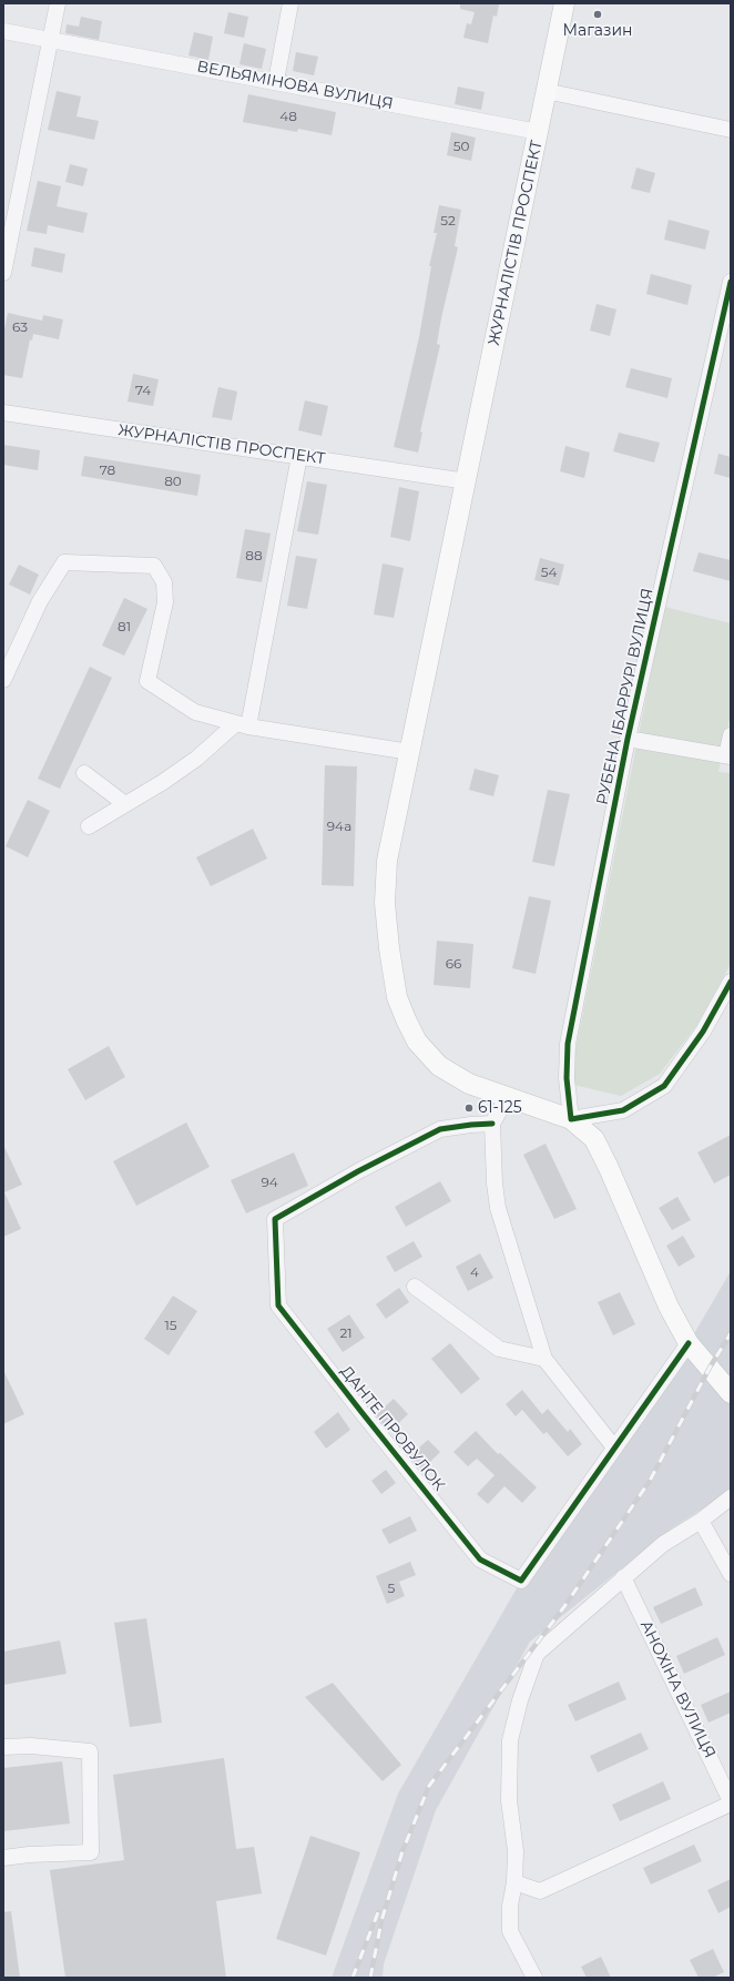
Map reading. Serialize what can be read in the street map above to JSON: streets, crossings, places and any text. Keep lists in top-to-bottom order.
{
  "streets": {
    "main road": ["ЖУРНАЛІСТІВ ПРОСПЕКТ"],
    "street": [
      "ВЕЛЬЯМІНОВА ВУЛИЦЯ",
      "РУБЕНА ІБАРРУРІ ВУЛИЦЯ",
      "ДАНТЕ ПРОВУЛОК",
      "АНОХІНА ВУЛИЦЯ"
    ]
  },
  "crossings": [
    ["ВЕЛЬЯМІНОВА ВУЛИЦЯ", "ЖУРНАЛІСТІВ ПРОСПЕКТ"],
    ["ЖУРНАЛІСТІВ ПРОСПЕКТ", "РУБЕНА ІБАРРУРІ ВУЛИЦЯ"]
  ],
  "places": ["Магазин", "61-125"],
  "house_numbers": [
    "48",
    "50",
    "52",
    "63",
    "74",
    "78",
    "80",
    "88",
    "54",
    "81",
    "94а",
    "66",
    "94",
    "4",
    "15",
    "21",
    "5"
  ]
}
